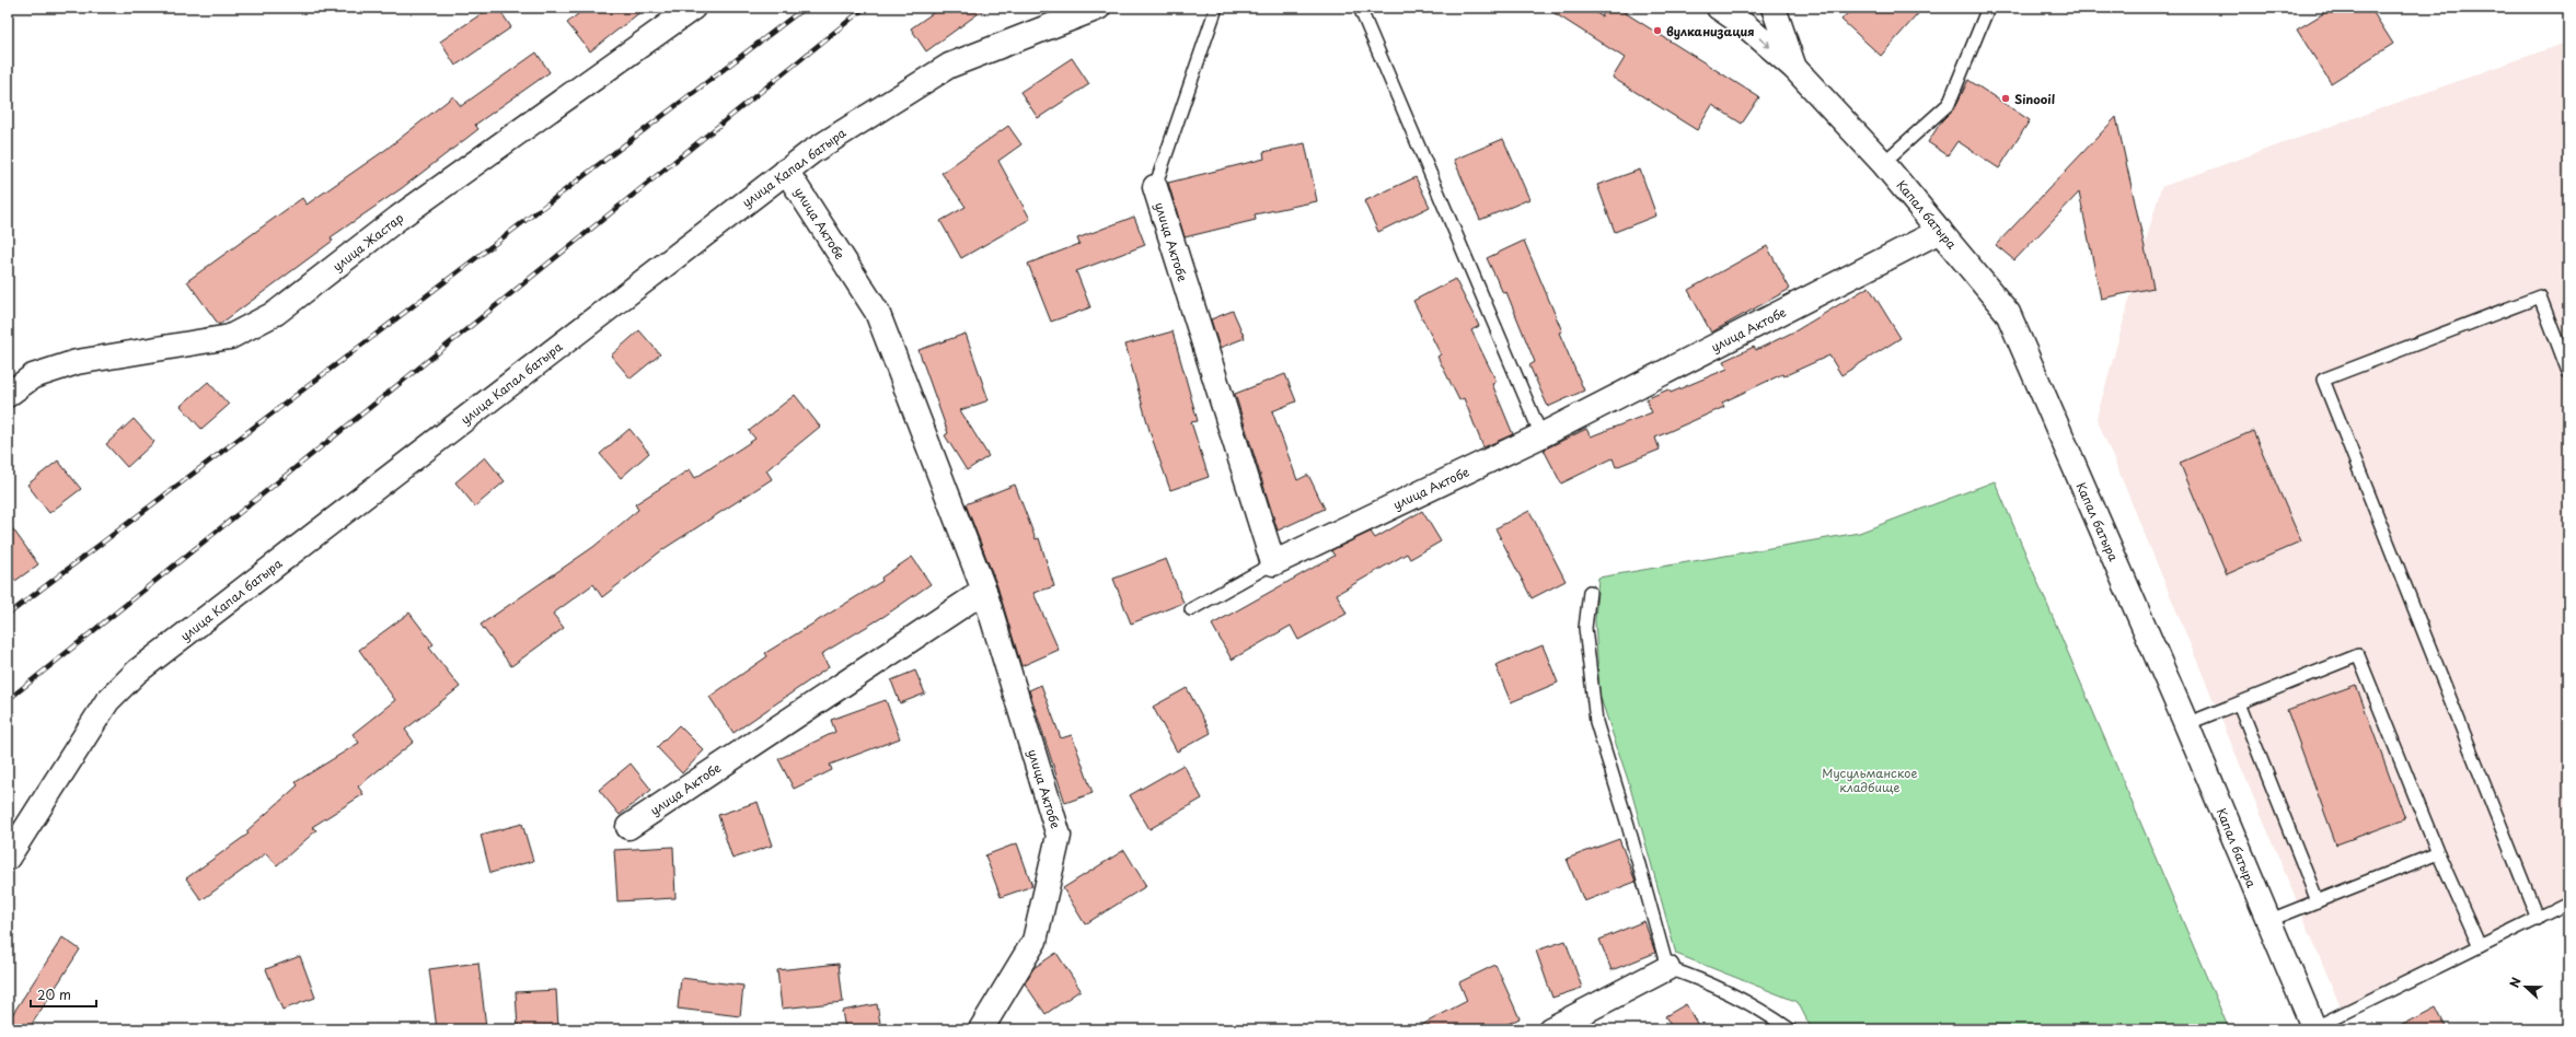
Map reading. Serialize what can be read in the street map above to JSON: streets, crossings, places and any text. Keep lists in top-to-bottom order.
{
  "streets": {
    "street": [
      "улица Капал батыра",
      "Капал батыра",
      "улица Актобе",
      "улица Жастар"
    ]
  },
  "crossings": [
    ["улица Капал батыра", "улица Актобе"],
    ["Капал батыра", "улица Актобе"]
  ],
  "parks": ["Мусульманское кладбище"],
  "places": ["вулканизация", "Sinooil"],
  "scale_bar": "20 m",
  "north": "left"
}
